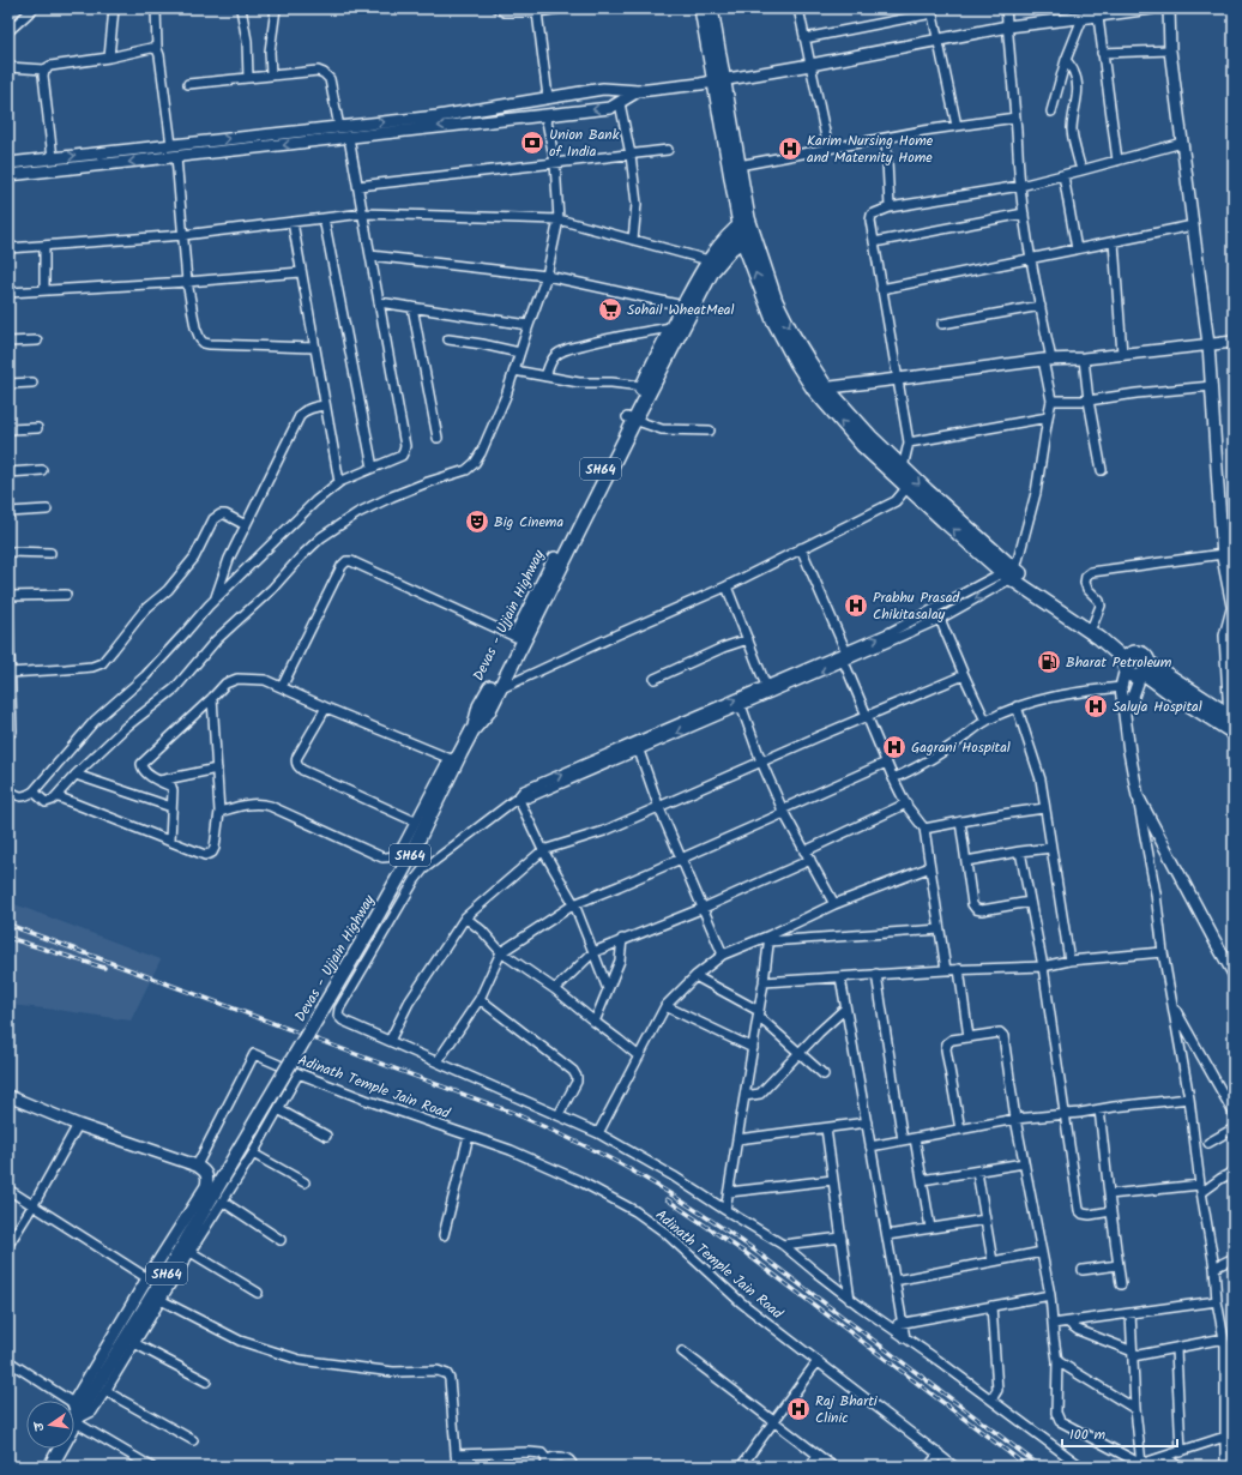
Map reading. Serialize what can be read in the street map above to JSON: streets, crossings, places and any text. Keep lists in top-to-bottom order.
{
  "streets": {
    "main road": ["SH64", "Devas - Ujjain Highway"],
    "street": ["Adinath Temple Jain Road"]
  },
  "crossings": [
    ["SH64", "Devas - Ujjain Highway"]
  ],
  "places": {
    "bank": ["Union Bank of India"],
    "hospital": [
      "Karim Nursing Home and Maternity Home",
      "Prabhu Prasad Chikitasalay",
      "Saluja Hospital",
      "Gagrani Hospital",
      "Raj Bharti Clinic"
    ],
    "supermarket": ["Sohail WheatMeal"],
    "theatre": ["Big Cinema"],
    "fuel station": ["Bharat Petroleum"]
  },
  "scale_bar": "100 m",
  "north": "left"
}
